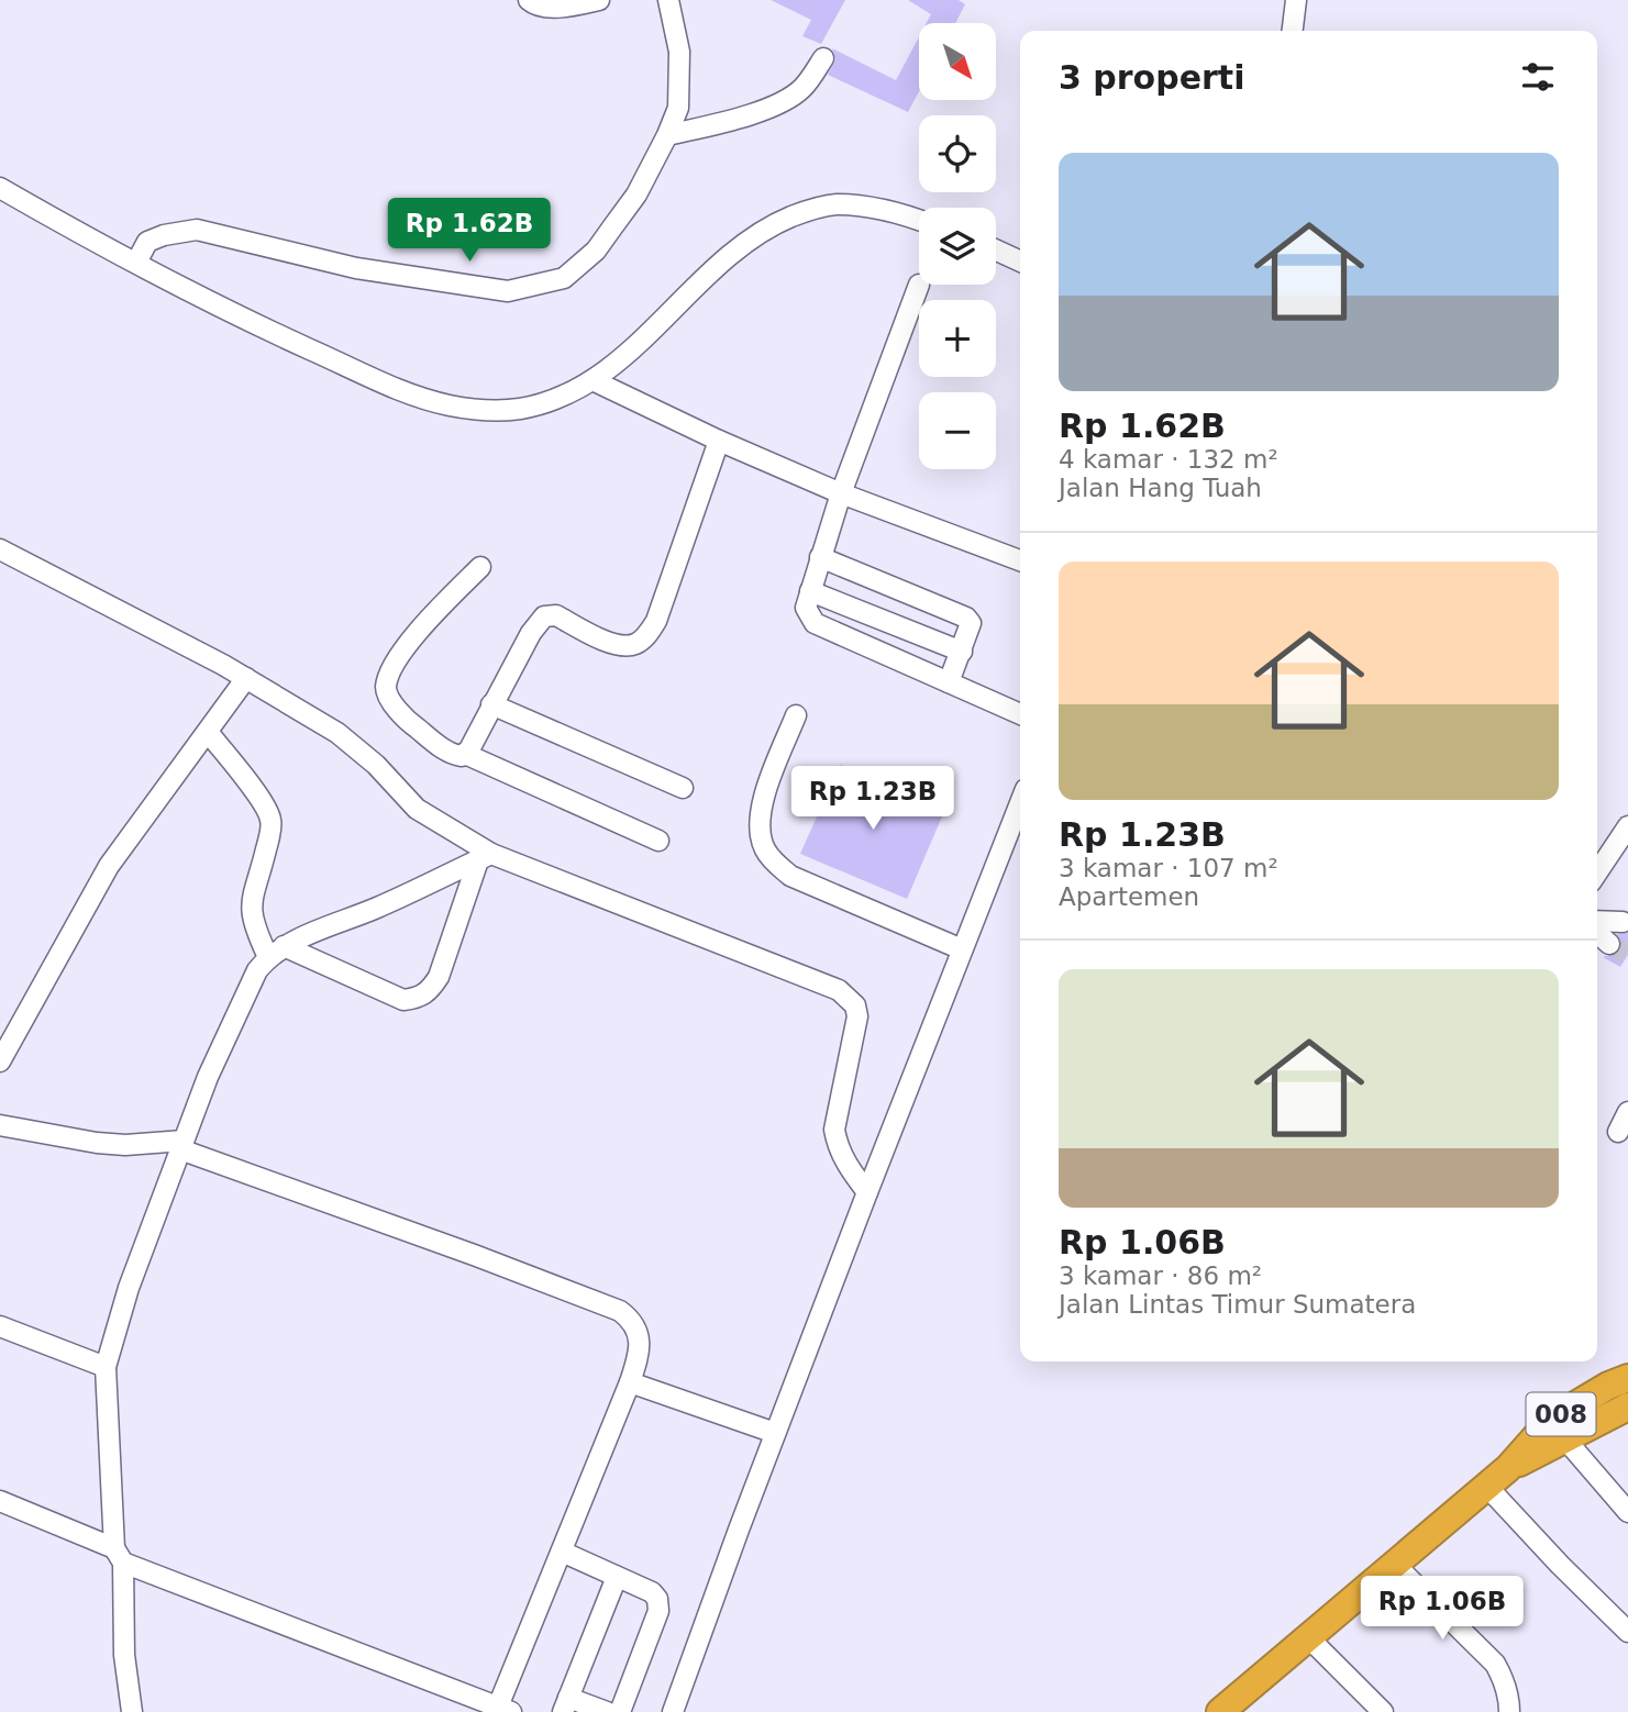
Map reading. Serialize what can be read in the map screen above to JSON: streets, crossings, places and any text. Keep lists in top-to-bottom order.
{
  "streets": {
    "highway": ["008"]
  },
  "north": "bottom right",
  "page": {
    "map_buttons": ["+", "−"],
    "heading": "3 properti",
    "list": [
      {
        "name": "Rp 1.62B",
        "note": "4 kamar · 132 m² · Jalan Hang Tuah"
      },
      {
        "name": "Rp 1.23B",
        "note": "3 kamar · 107 m² · Apartemen"
      },
      {
        "name": "Rp 1.06B",
        "note": "3 kamar · 86 m² · Jalan Lintas Timur Sumatera"
      }
    ],
    "price": ["Rp 1.62B", "Rp 1.23B", "Rp 1.06B"]
  }
}
